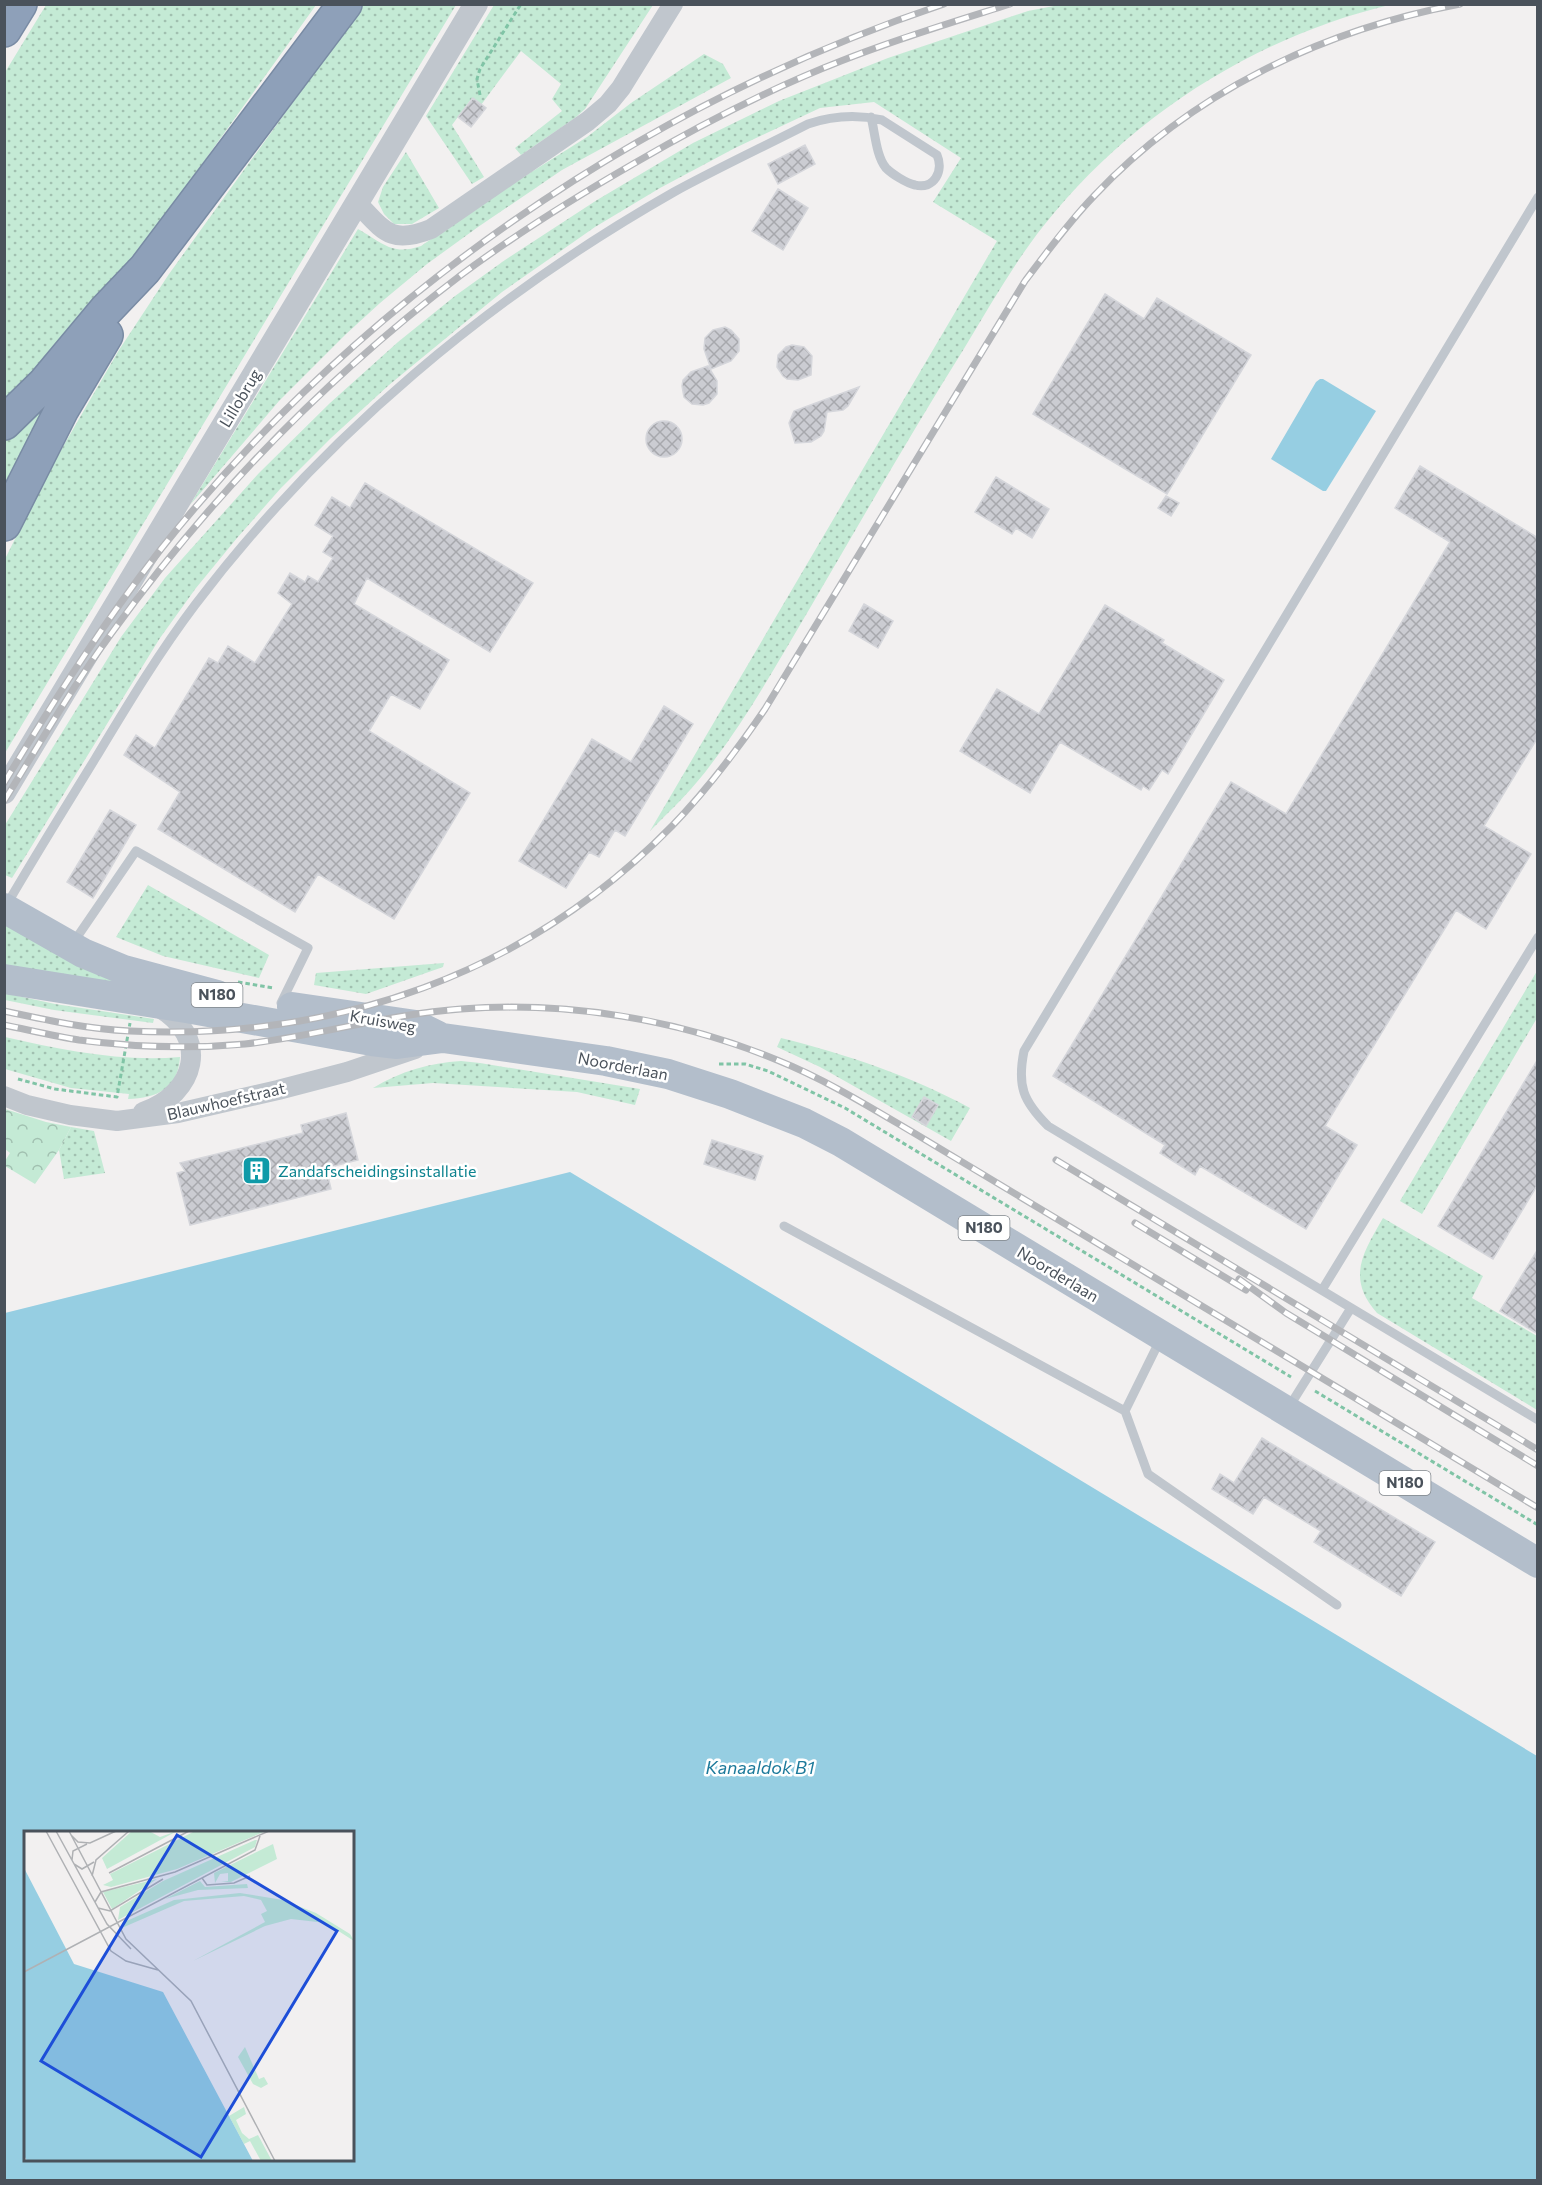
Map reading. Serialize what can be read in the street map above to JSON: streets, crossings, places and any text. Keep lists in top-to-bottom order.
{
  "streets": {
    "main road": ["N180", "Kruisweg", "Noorderlaan"],
    "street": ["Lillobrug", "Blauwhoefstraat"]
  },
  "crossings": [
    ["Kruisweg", "Noorderlaan"],
    ["Kruisweg", "Blauwhoefstraat"],
    ["Noorderlaan", "Blauwhoefstraat"]
  ],
  "water": ["Kanaaldok B1"],
  "places": {
    "building": ["Zandafscheidingsinstallatie"]
  }
}
